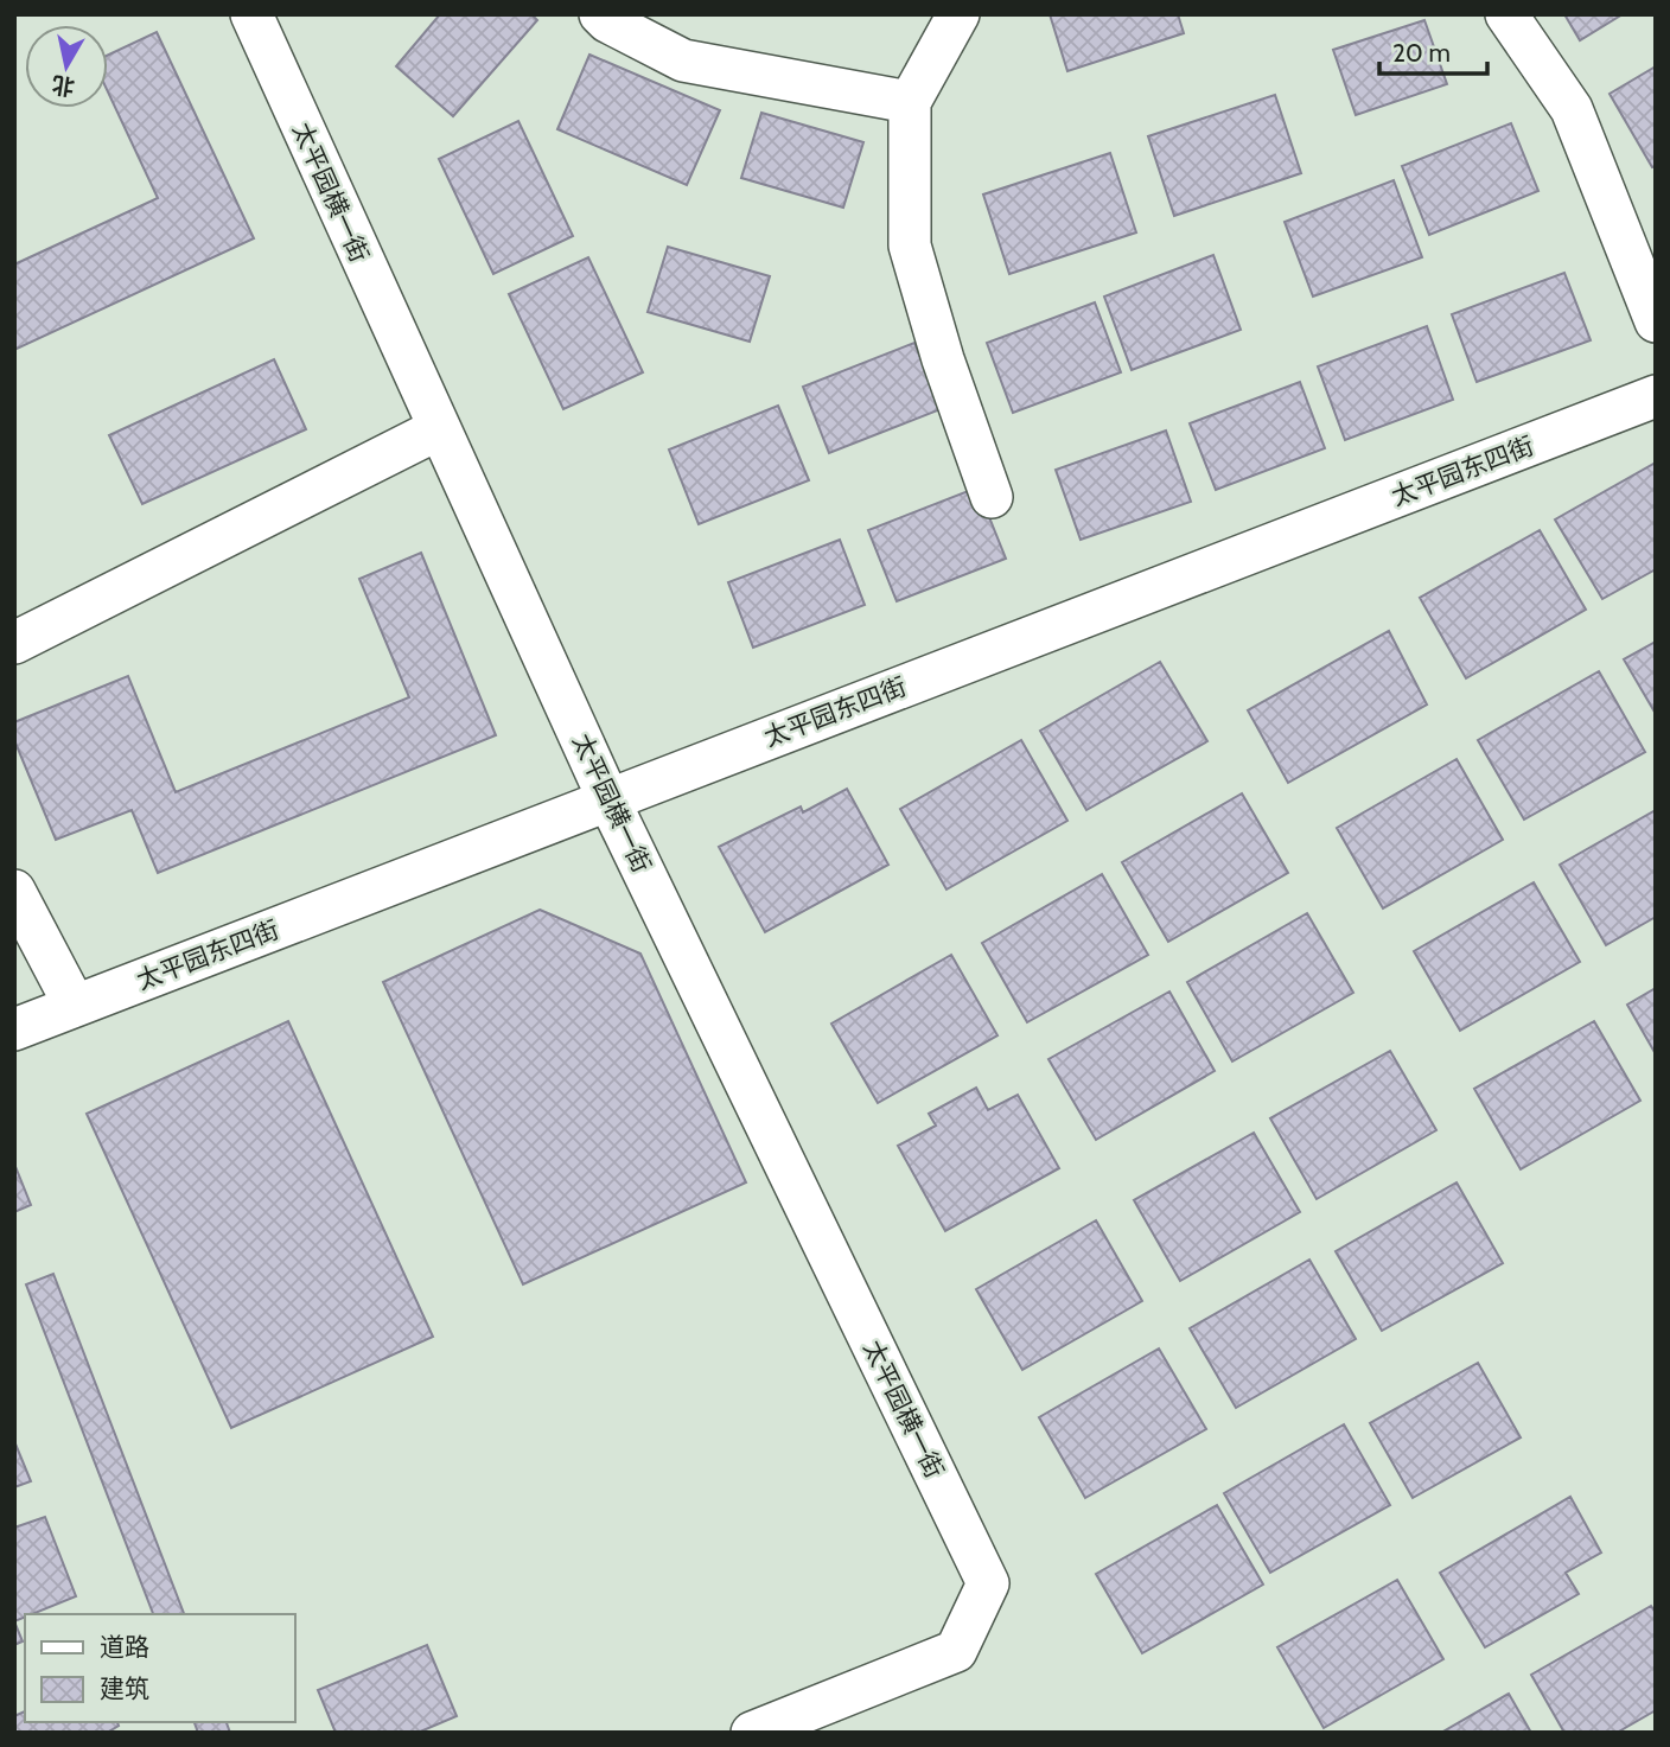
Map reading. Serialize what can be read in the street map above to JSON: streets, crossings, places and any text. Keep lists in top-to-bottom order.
{
  "streets": {
    "street": ["太平园横一街", "太平园东四街"]
  },
  "crossings": [
    ["太平园横一街", "太平园东四街"]
  ],
  "legend": ["道路", "建筑"],
  "scale_bar": "20 m",
  "north": "bottom"
}
